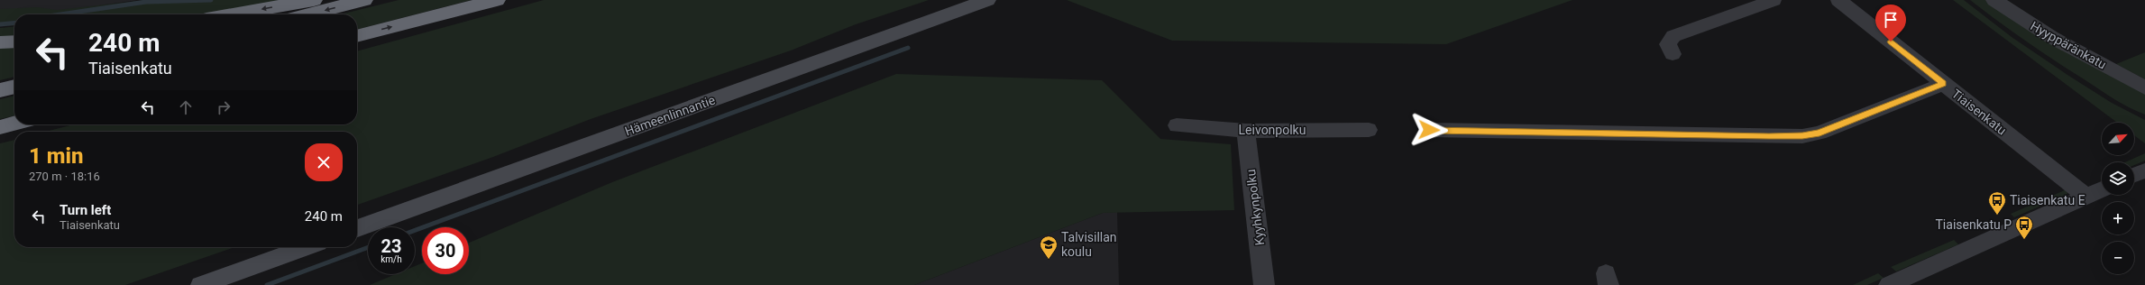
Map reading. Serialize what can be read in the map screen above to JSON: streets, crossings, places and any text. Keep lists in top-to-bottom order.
{
  "streets": {
    "main road": ["Hämeenlinnantie"],
    "street": [
      "Hyyppäränkatu",
      "Tiaisenkatu",
      "Leivonpolku",
      "Kyyhkynpolku"
    ]
  },
  "crossings": [
    ["Leivonpolku", "Kyyhkynpolku"]
  ],
  "places": {
    "bus stop": ["Tiaisenkatu E", "Tiaisenkatu P"],
    "school or university": ["Talvisillan koulu"]
  },
  "north": "top right",
  "page": {
    "turn": ["240 m", "Tiaisenkatu"],
    "map_buttons": ["+", "−"],
    "heading": ["1 min", "270 m · 18:16"],
    "list": [
      {
        "name": "Turn left",
        "note": "Tiaisenkatu",
        "value": "240 m"
      }
    ],
    "speed": "23 km/h",
    "limit": "30"
  }
}
